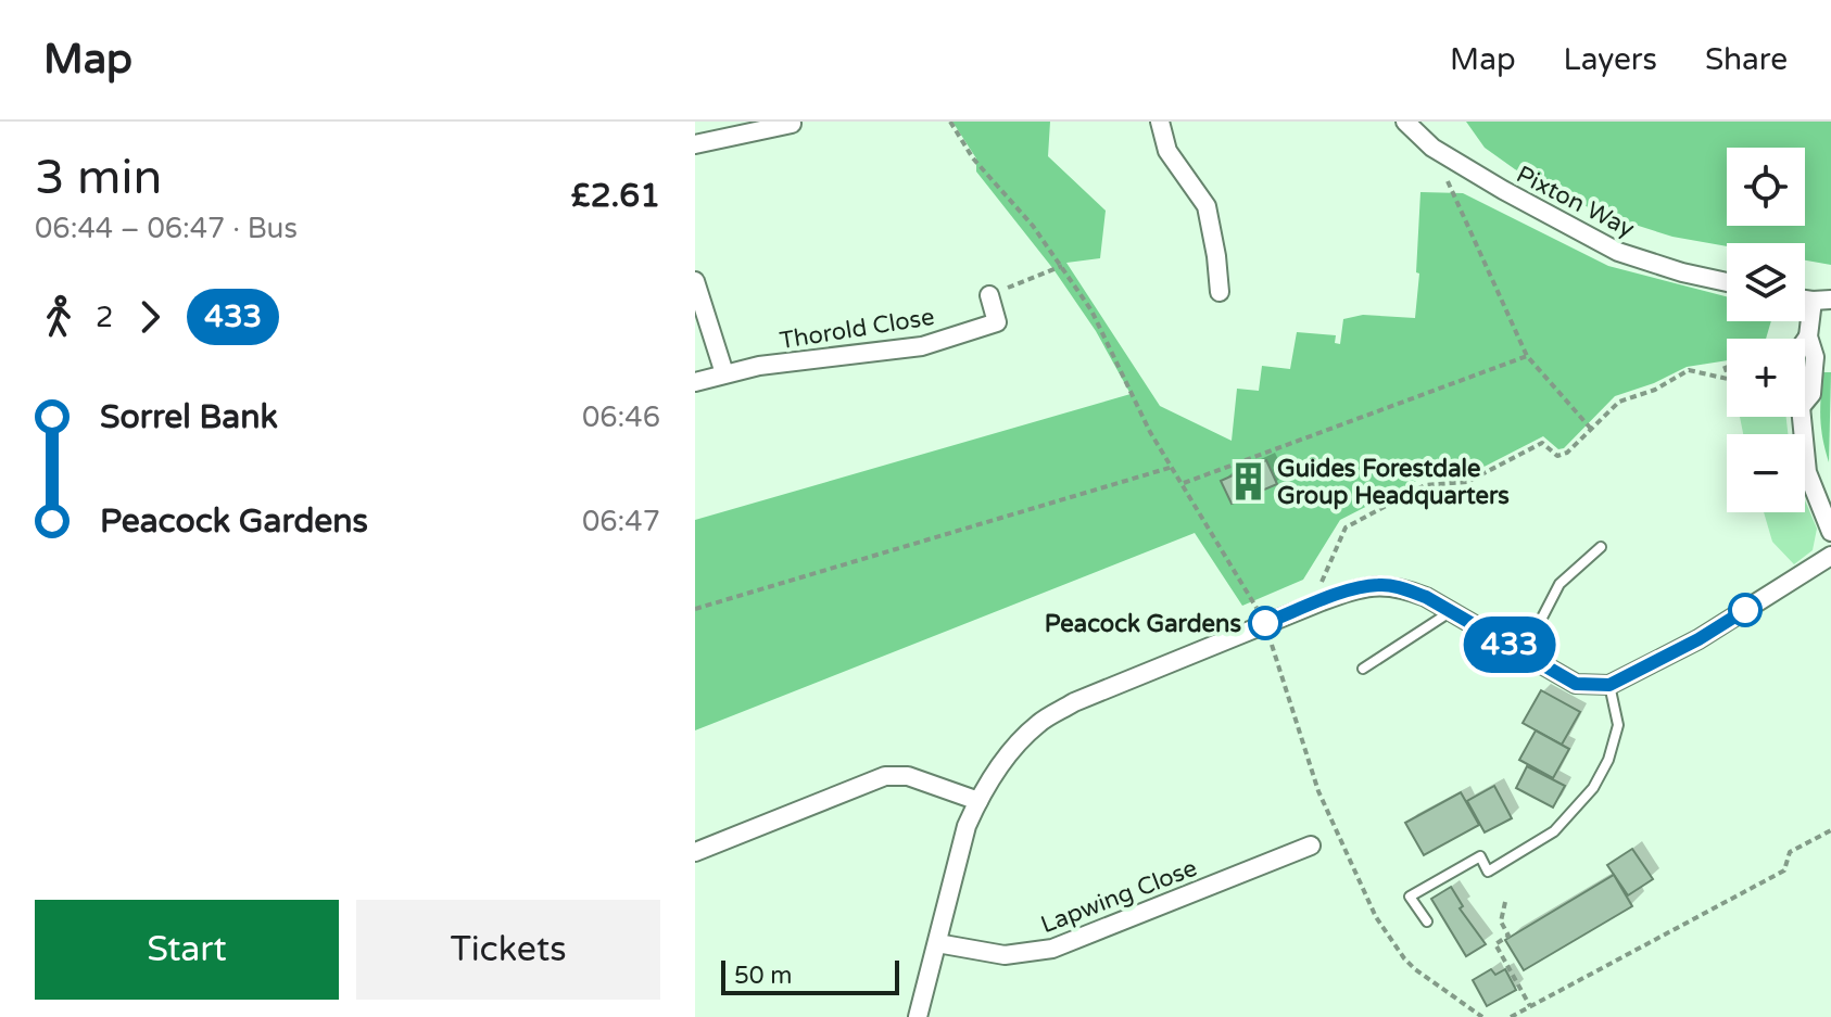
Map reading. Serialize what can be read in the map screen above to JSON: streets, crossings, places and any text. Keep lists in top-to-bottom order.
{
  "streets": {
    "street": ["Pixton Way", "Thorold Close", "Lapwing Close"]
  },
  "places": {
    "building": ["Guides Forestdale Group Headquarters"],
    "other": ["Peacock Gardens"]
  },
  "lines": ["bus line 433"],
  "scale_bar": "50 m",
  "page": {
    "header": "Map",
    "nav": ["Map", "Layers", "Share"],
    "heading": ["3 min", "06:44 – 06:47 · Bus", "£2.61"],
    "on_map": "433",
    "map_buttons": ["+", "−"],
    "legs": ["2", "433"],
    "list": [
      {
        "name": "Sorrel Bank",
        "value": "06:46"
      },
      {
        "name": "Peacock Gardens",
        "value": "06:47"
      }
    ],
    "buttons": ["Start", "Tickets"],
    "scale": "50 m"
  }
}
